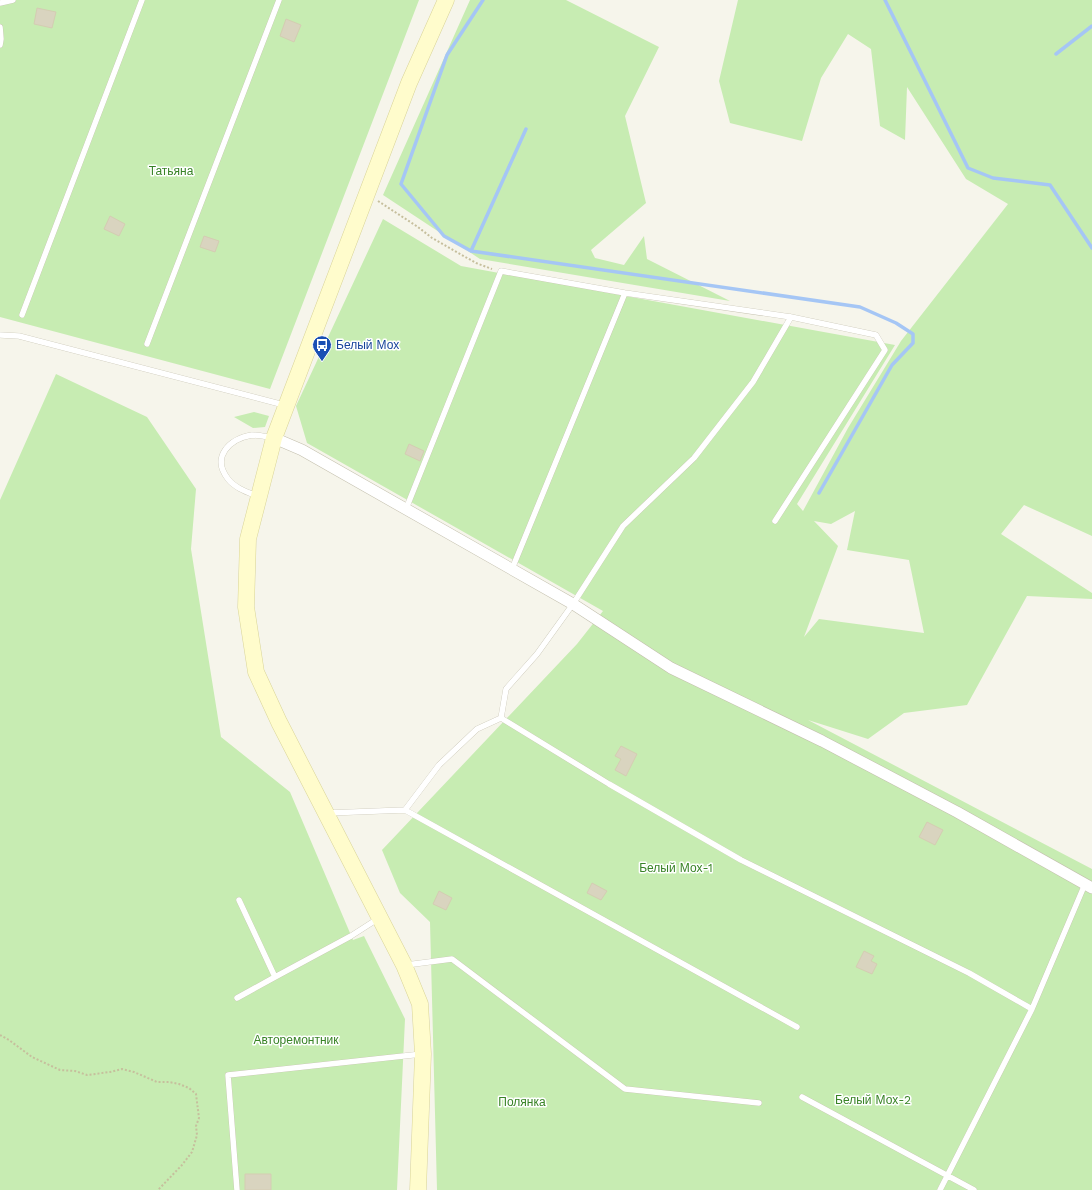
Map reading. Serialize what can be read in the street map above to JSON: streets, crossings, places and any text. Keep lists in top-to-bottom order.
{
  "parks": [
    "Татьяна",
    "Белый Мох-1",
    "Авторемонтник",
    "Белый Мох-2",
    "Полянка"
  ],
  "places": {
    "bus stop": ["Белый Мох"]
  }
}
